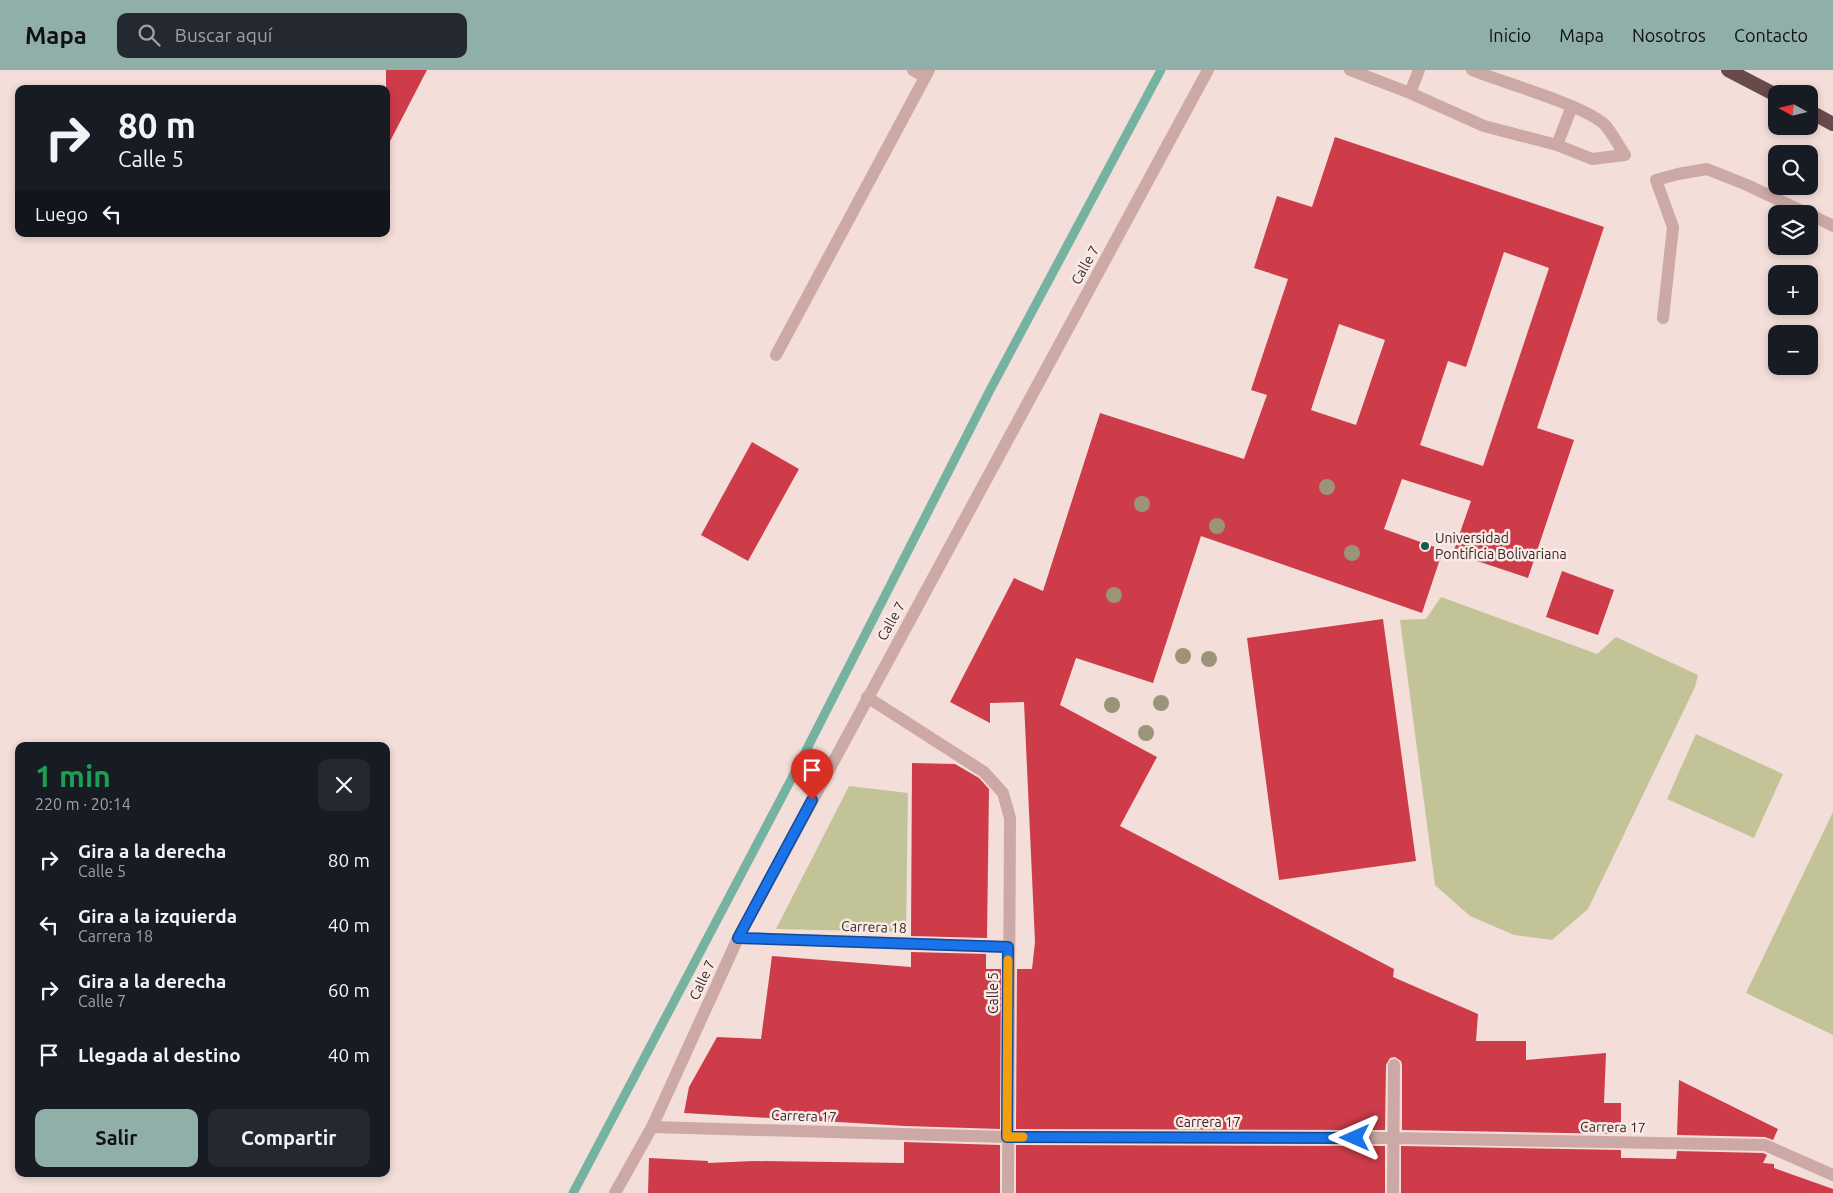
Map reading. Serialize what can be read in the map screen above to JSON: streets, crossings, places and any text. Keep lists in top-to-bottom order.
{
  "streets": {
    "street": [
      "Calle 7",
      "Carrera 18",
      "Calle 5",
      "Carrera 17"
    ]
  },
  "crossings": [
    ["Calle 7", "Carrera 18"],
    ["Calle 7", "Calle 5"],
    ["Calle 7", "Carrera 17"],
    ["Carrera 18", "Calle 5"],
    ["Calle 5", "Carrera 17"]
  ],
  "places": ["Universidad Pontificia Bolivariana"],
  "north": "left",
  "page": {
    "header": "Mapa",
    "search": "Buscar aquí",
    "nav": [
      "Inicio",
      "Mapa",
      "Nosotros",
      "Contacto"
    ],
    "map_buttons": ["+", "−"],
    "turn": ["80 m", "Calle 5"],
    "then": "Luego",
    "heading": ["1 min", "220 m · 20:14"],
    "list": [
      {
        "name": "Gira a la derecha",
        "note": "Calle 5",
        "value": "80 m"
      },
      {
        "name": "Gira a la izquierda",
        "note": "Carrera 18",
        "value": "40 m"
      },
      {
        "name": "Gira a la derecha",
        "note": "Calle 7",
        "value": "60 m"
      },
      {
        "name": "Llegada al destino",
        "value": "40 m"
      }
    ],
    "buttons": ["Salir", "Compartir"]
  }
}
